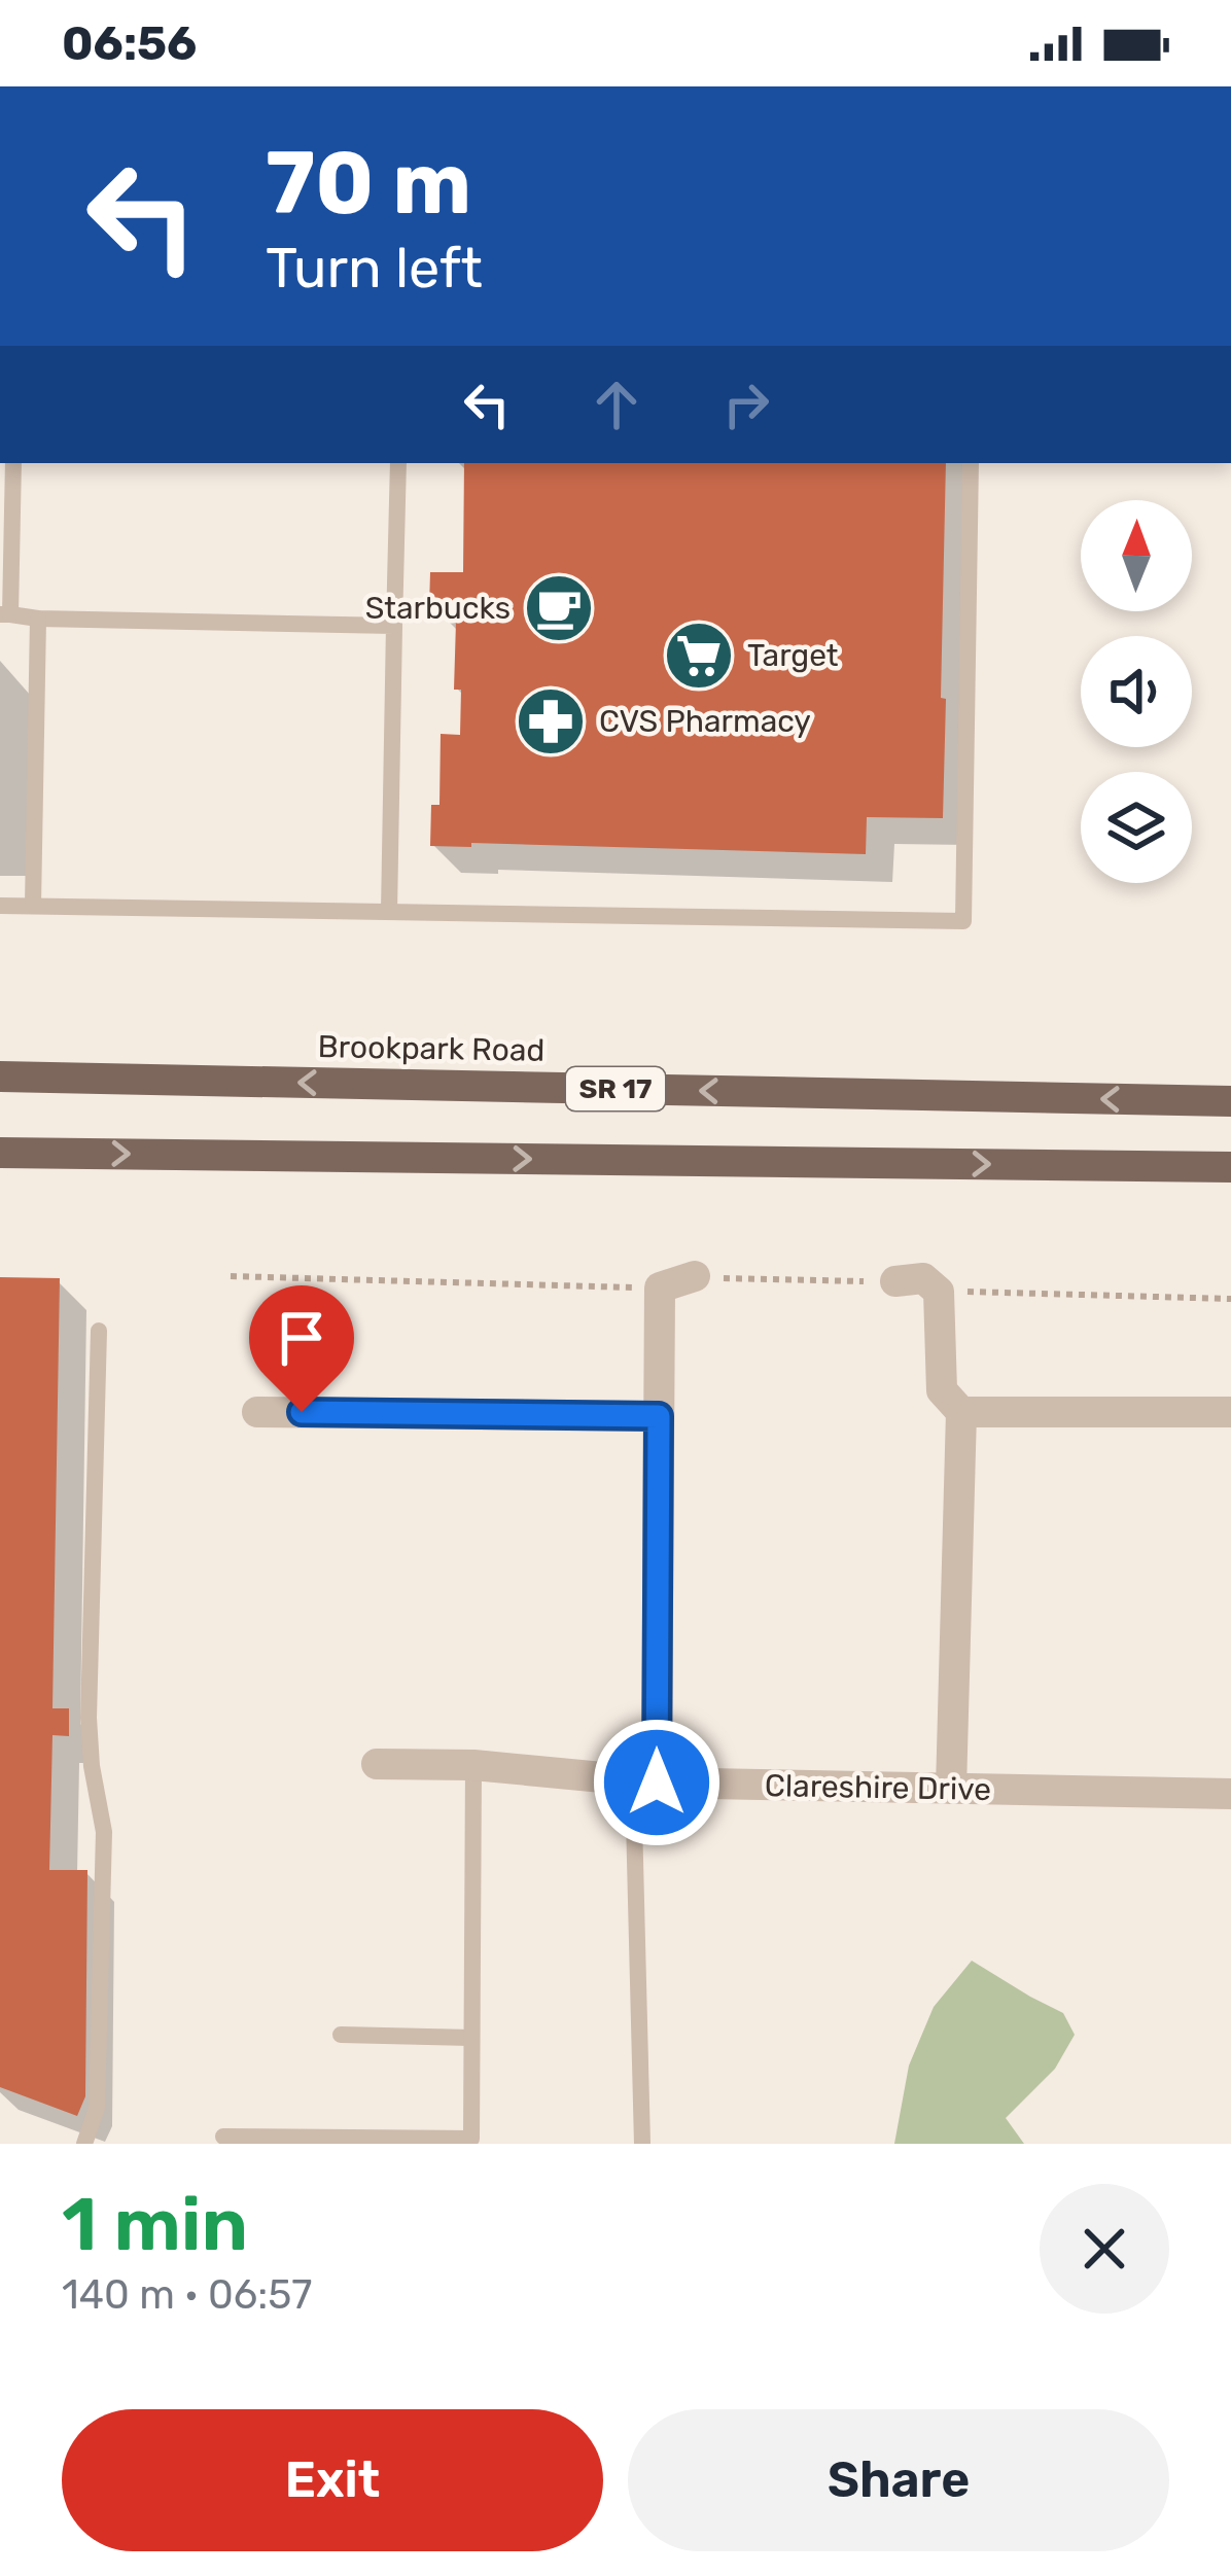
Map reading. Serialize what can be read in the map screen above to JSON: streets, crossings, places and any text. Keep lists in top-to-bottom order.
{
  "streets": {
    "main road": ["Brookpark Road", "SR 17"],
    "street": ["Clareshire Drive"]
  },
  "places": {
    "cafe": ["Starbucks"],
    "supermarket": ["Target"],
    "pharmacy": ["CVS Pharmacy"]
  },
  "north": "top",
  "page": {
    "status": "06:56",
    "turn": ["70 m", "Turn left"],
    "heading": ["1 min", "140 m · 06:57"],
    "buttons": ["Exit", "Share"]
  }
}
